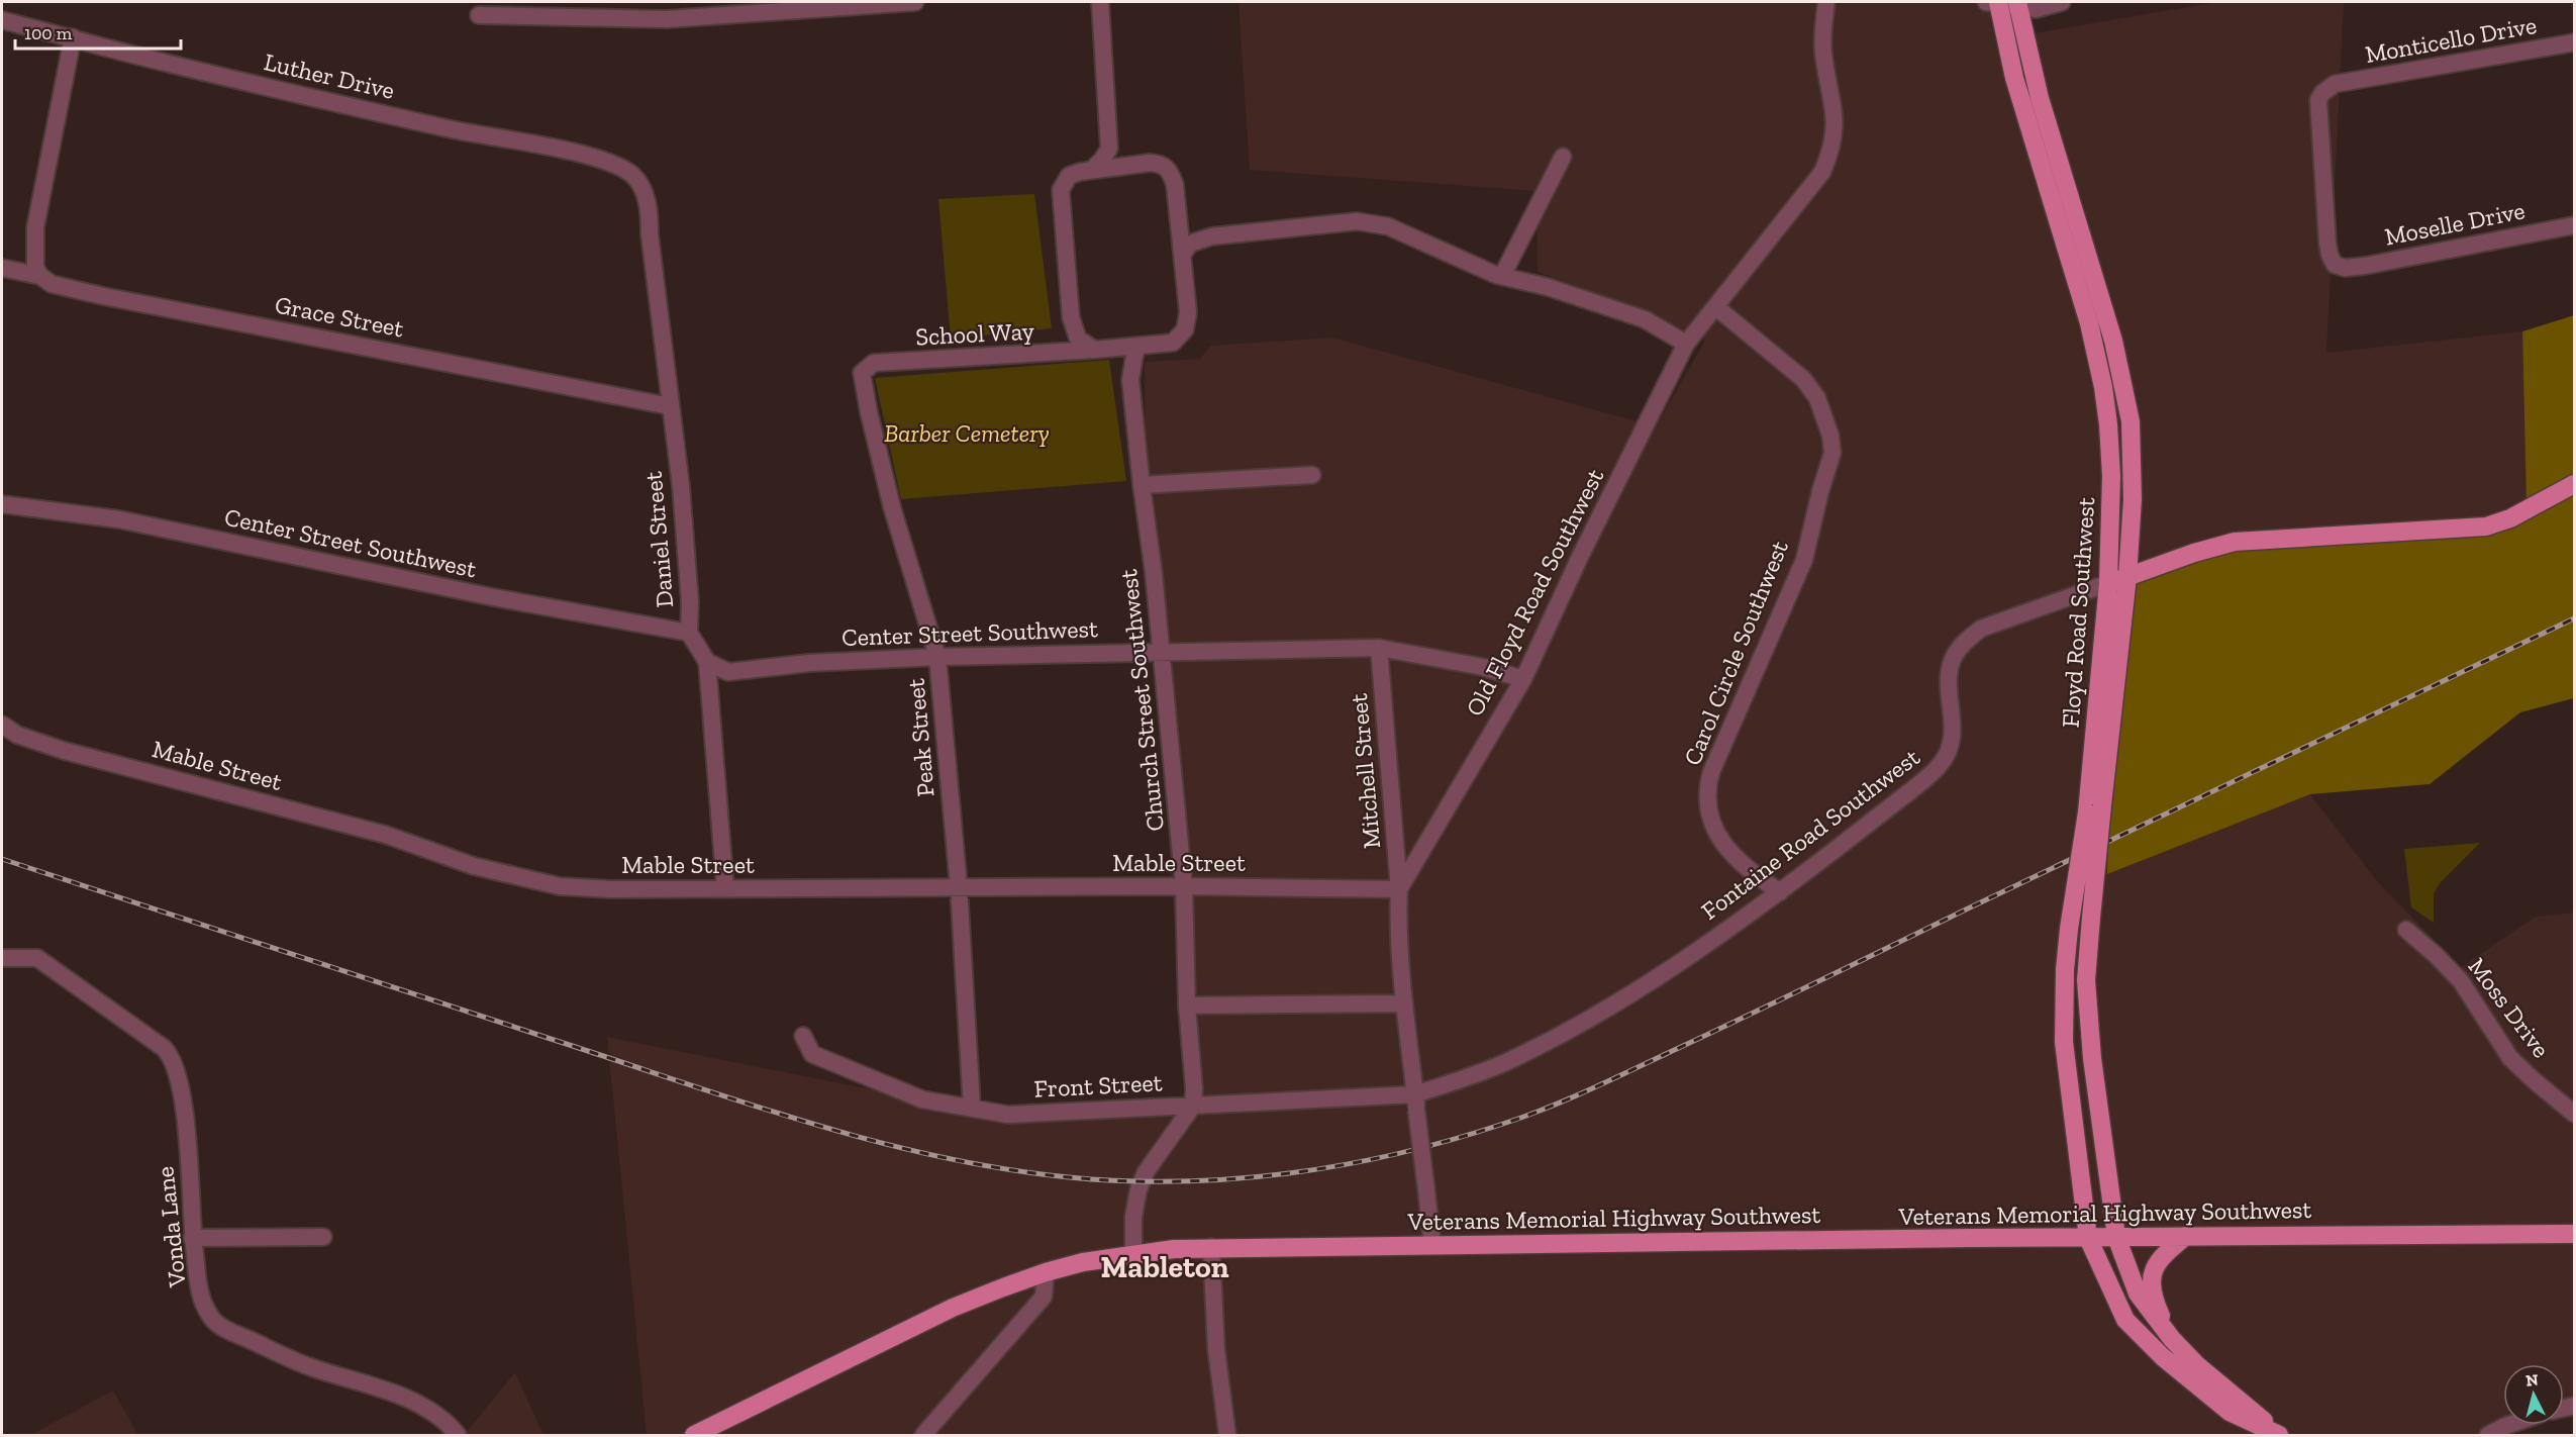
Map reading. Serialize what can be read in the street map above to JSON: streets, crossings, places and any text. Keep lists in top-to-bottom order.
{
  "streets": {
    "main road": ["Floyd Road Southwest", "Fontaine Road Southwest", "Veterans Memorial Highway Southwest"],
    "street": [
      "Monticello Drive",
      "Luther Drive",
      "Moselle Drive",
      "Grace Street",
      "School Way",
      "Daniel Street",
      "Center Street Southwest",
      "Old Floyd Road Southwest",
      "Carol Circle Southwest",
      "Church Street Southwest",
      "Peak Street",
      "Mable Street",
      "Mitchell Street",
      "Moss Drive",
      "Front Street",
      "Vonda Lane"
    ]
  },
  "crossings": [
    ["Monticello Drive", "Moselle Drive"],
    ["Luther Drive", "Daniel Street"],
    ["Grace Street", "Daniel Street"],
    ["School Way", "Peak Street"],
    ["Daniel Street", "Center Street Southwest"],
    ["Daniel Street", "Mable Street"],
    ["Center Street Southwest", "Old Floyd Road Southwest"],
    ["Center Street Southwest", "Church Street Southwest"],
    ["Center Street Southwest", "Peak Street"],
    ["Center Street Southwest", "Mitchell Street"],
    ["Old Floyd Road Southwest", "Carol Circle Southwest"],
    ["Old Floyd Road Southwest", "Mable Street"],
    ["Old Floyd Road Southwest", "Mitchell Street"],
    ["Old Floyd Road Southwest", "Fontaine Road Southwest"],
    ["Old Floyd Road Southwest", "Front Street"],
    ["Old Floyd Road Southwest", "Veterans Memorial Highway Southwest"],
    ["Floyd Road Southwest", "Fontaine Road Southwest"],
    ["Floyd Road Southwest", "Veterans Memorial Highway Southwest"],
    ["Carol Circle Southwest", "Fontaine Road Southwest"],
    ["Church Street Southwest", "Mable Street"],
    ["Church Street Southwest", "Front Street"],
    ["Peak Street", "Mable Street"],
    ["Peak Street", "Front Street"],
    ["Mable Street", "Mitchell Street"],
    ["Fontaine Road Southwest", "Front Street"]
  ],
  "districts": ["Mableton"],
  "parks": ["Barber Cemetery"],
  "scale_bar": "100 m",
  "north": "top"
}
